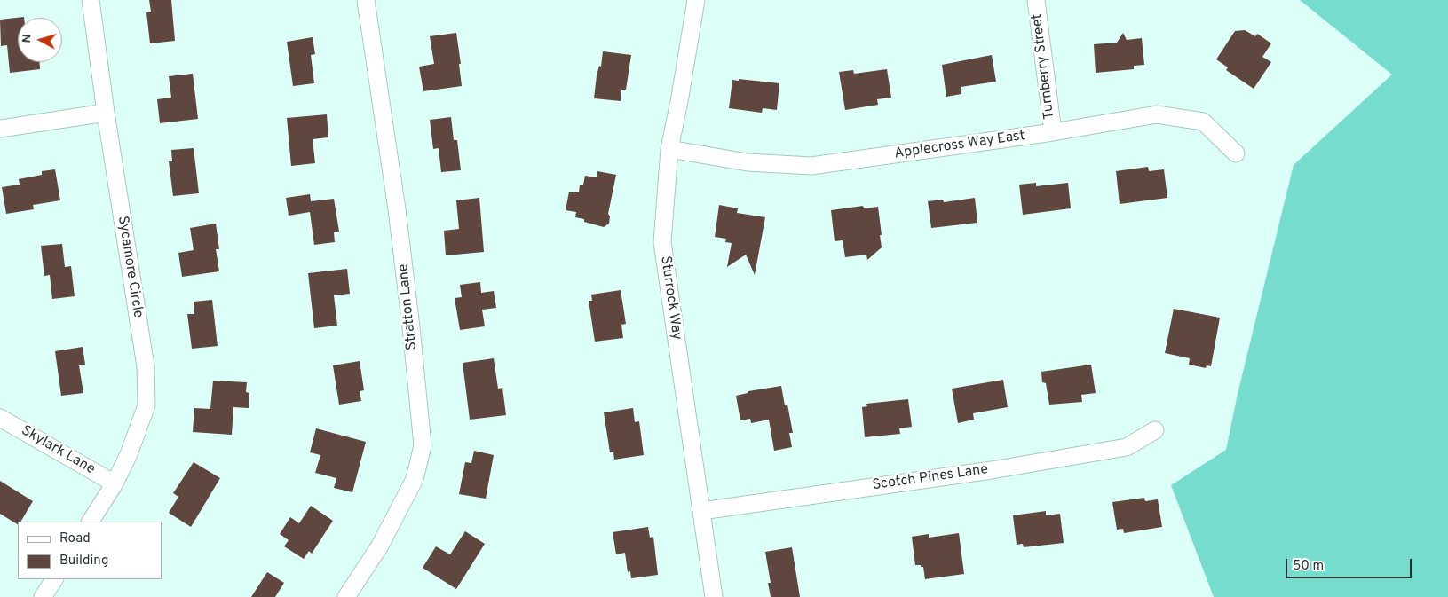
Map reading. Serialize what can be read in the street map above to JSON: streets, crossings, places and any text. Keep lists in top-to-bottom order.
{
  "streets": {
    "street": [
      "Turnberry Street",
      "Applecross Way East",
      "Sycamore Circle",
      "Sturrock Way",
      "Stratton Lane",
      "Skylark Lane",
      "Scotch Pines Lane"
    ]
  },
  "crossings": [
    ["Turnberry Street", "Applecross Way East"],
    ["Applecross Way East", "Sturrock Way"],
    ["Sycamore Circle", "Skylark Lane"],
    ["Sturrock Way", "Scotch Pines Lane"]
  ],
  "legend": ["Road", "Building"],
  "scale_bar": "50 m",
  "north": "left"
}
